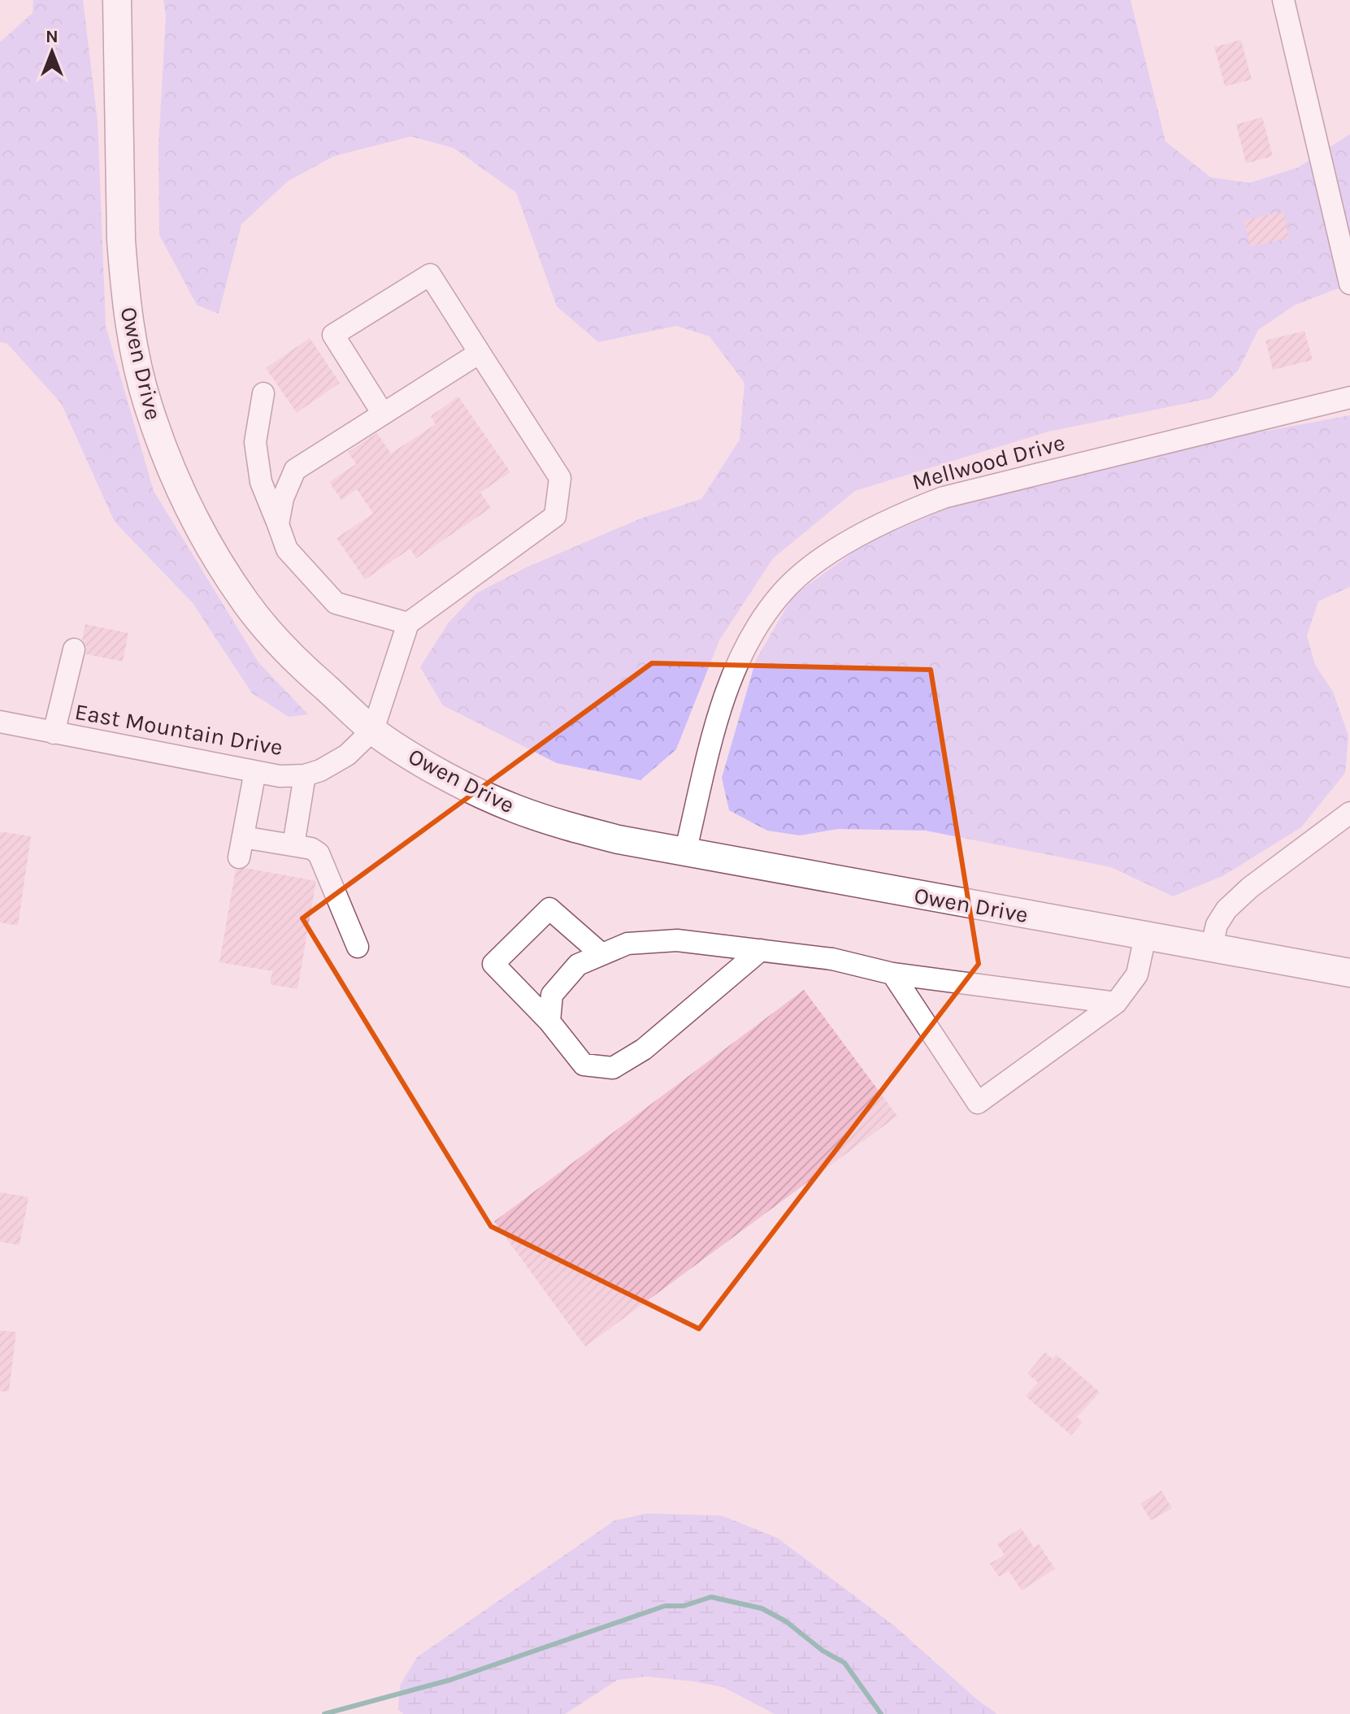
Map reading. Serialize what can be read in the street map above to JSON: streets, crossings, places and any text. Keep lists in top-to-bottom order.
{
  "streets": {
    "main road": ["Owen Drive"],
    "street": ["Mellwood Drive", "East Mountain Drive"]
  },
  "crossings": [
    ["Owen Drive", "Mellwood Drive"],
    ["Owen Drive", "East Mountain Drive"]
  ],
  "north": "top"
}
